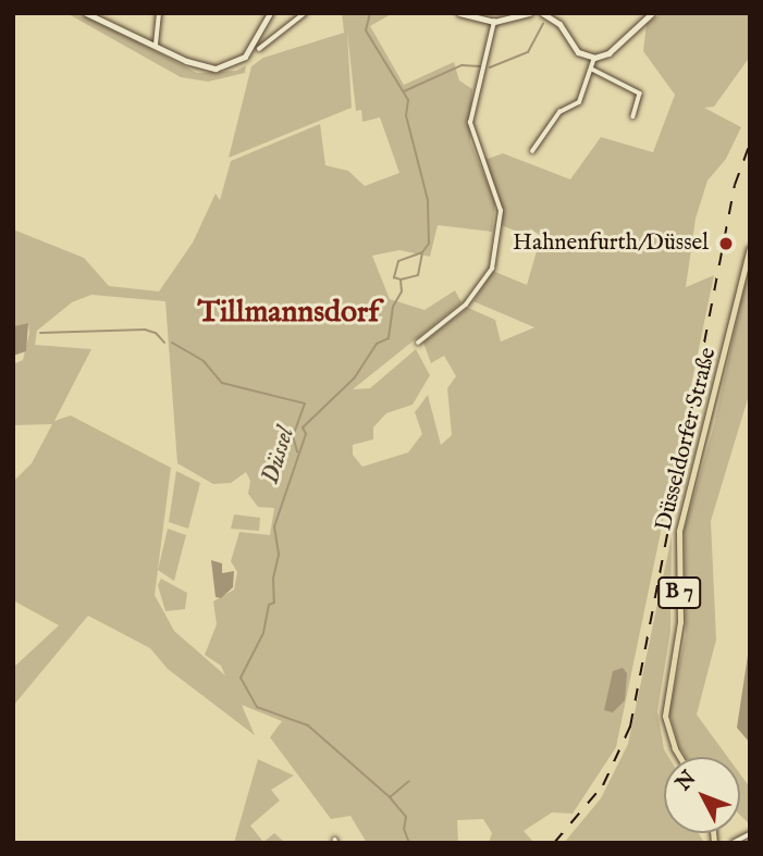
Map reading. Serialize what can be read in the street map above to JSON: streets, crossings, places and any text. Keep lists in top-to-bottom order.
{
  "streets": {
    "main road": ["Düsseldorfer Straße", "B 7"]
  },
  "districts": ["Tillmannsdorf"],
  "water": ["Düssel"],
  "places": ["Hahnenfurth/Düssel"],
  "north": "top left"
}
